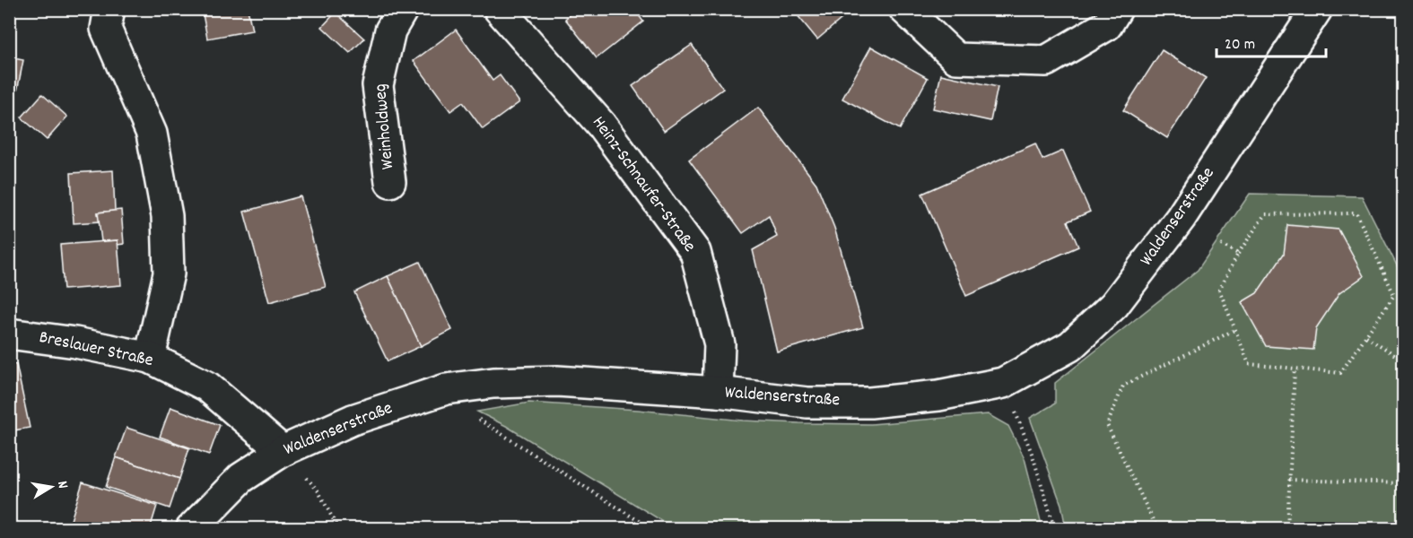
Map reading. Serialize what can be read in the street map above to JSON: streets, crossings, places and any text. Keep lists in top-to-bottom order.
{
  "streets": {
    "street": [
      "Weinholdweg",
      "Heinz-Schnaufer-Straße",
      "Waldenserstraße",
      "Breslauer Straße"
    ]
  },
  "crossings": [
    ["Heinz-Schnaufer-Straße", "Waldenserstraße"],
    ["Waldenserstraße", "Breslauer Straße"]
  ],
  "scale_bar": "20 m",
  "north": "right"
}
